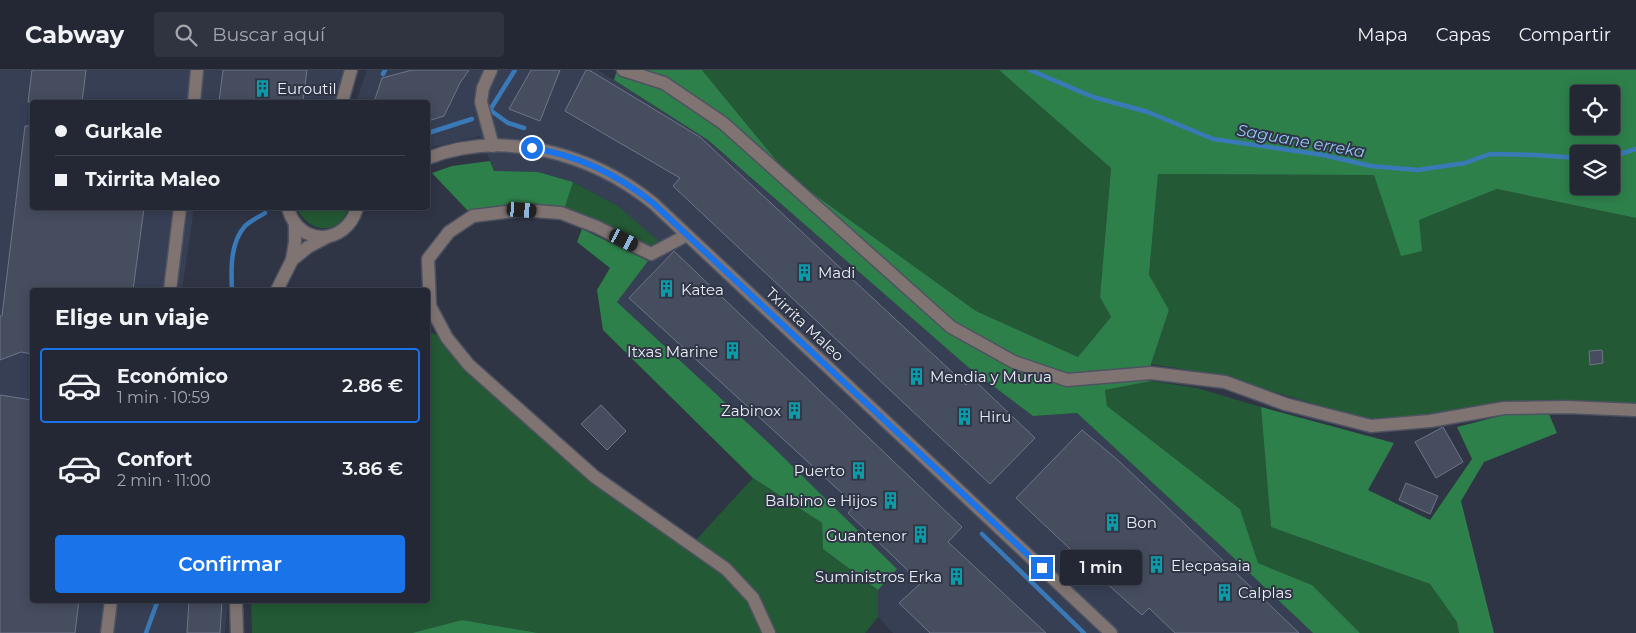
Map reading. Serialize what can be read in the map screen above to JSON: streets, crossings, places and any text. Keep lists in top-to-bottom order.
{
  "streets": {
    "street": ["Txirrita Maleo"]
  },
  "water": ["Saguane erreka"],
  "places": {
    "building": [
      "Euroutil",
      "Madi",
      "Katea",
      "Itxas Marine",
      "Mendia y Murua",
      "Zabinox",
      "Hiru",
      "Puerto",
      "Balbino e Hijos",
      "Bon",
      "Guantenor",
      "Elecpasaia",
      "Suministros Erka",
      "Calplas"
    ]
  },
  "page": {
    "header": "Cabway",
    "search": "Buscar aquí",
    "nav": ["Mapa", "Capas", "Compartir"],
    "banner": ["Gurkale", "Txirrita Maleo"],
    "heading": "Elige un viaje",
    "list": [
      {
        "name": "Económico",
        "note": "1 min · 10:59",
        "value": "2.86 €"
      },
      {
        "name": "Confort",
        "note": "2 min · 11:00",
        "value": "3.86 €"
      }
    ],
    "buttons": "Confirmar",
    "bubble": "1 min"
  }
}
